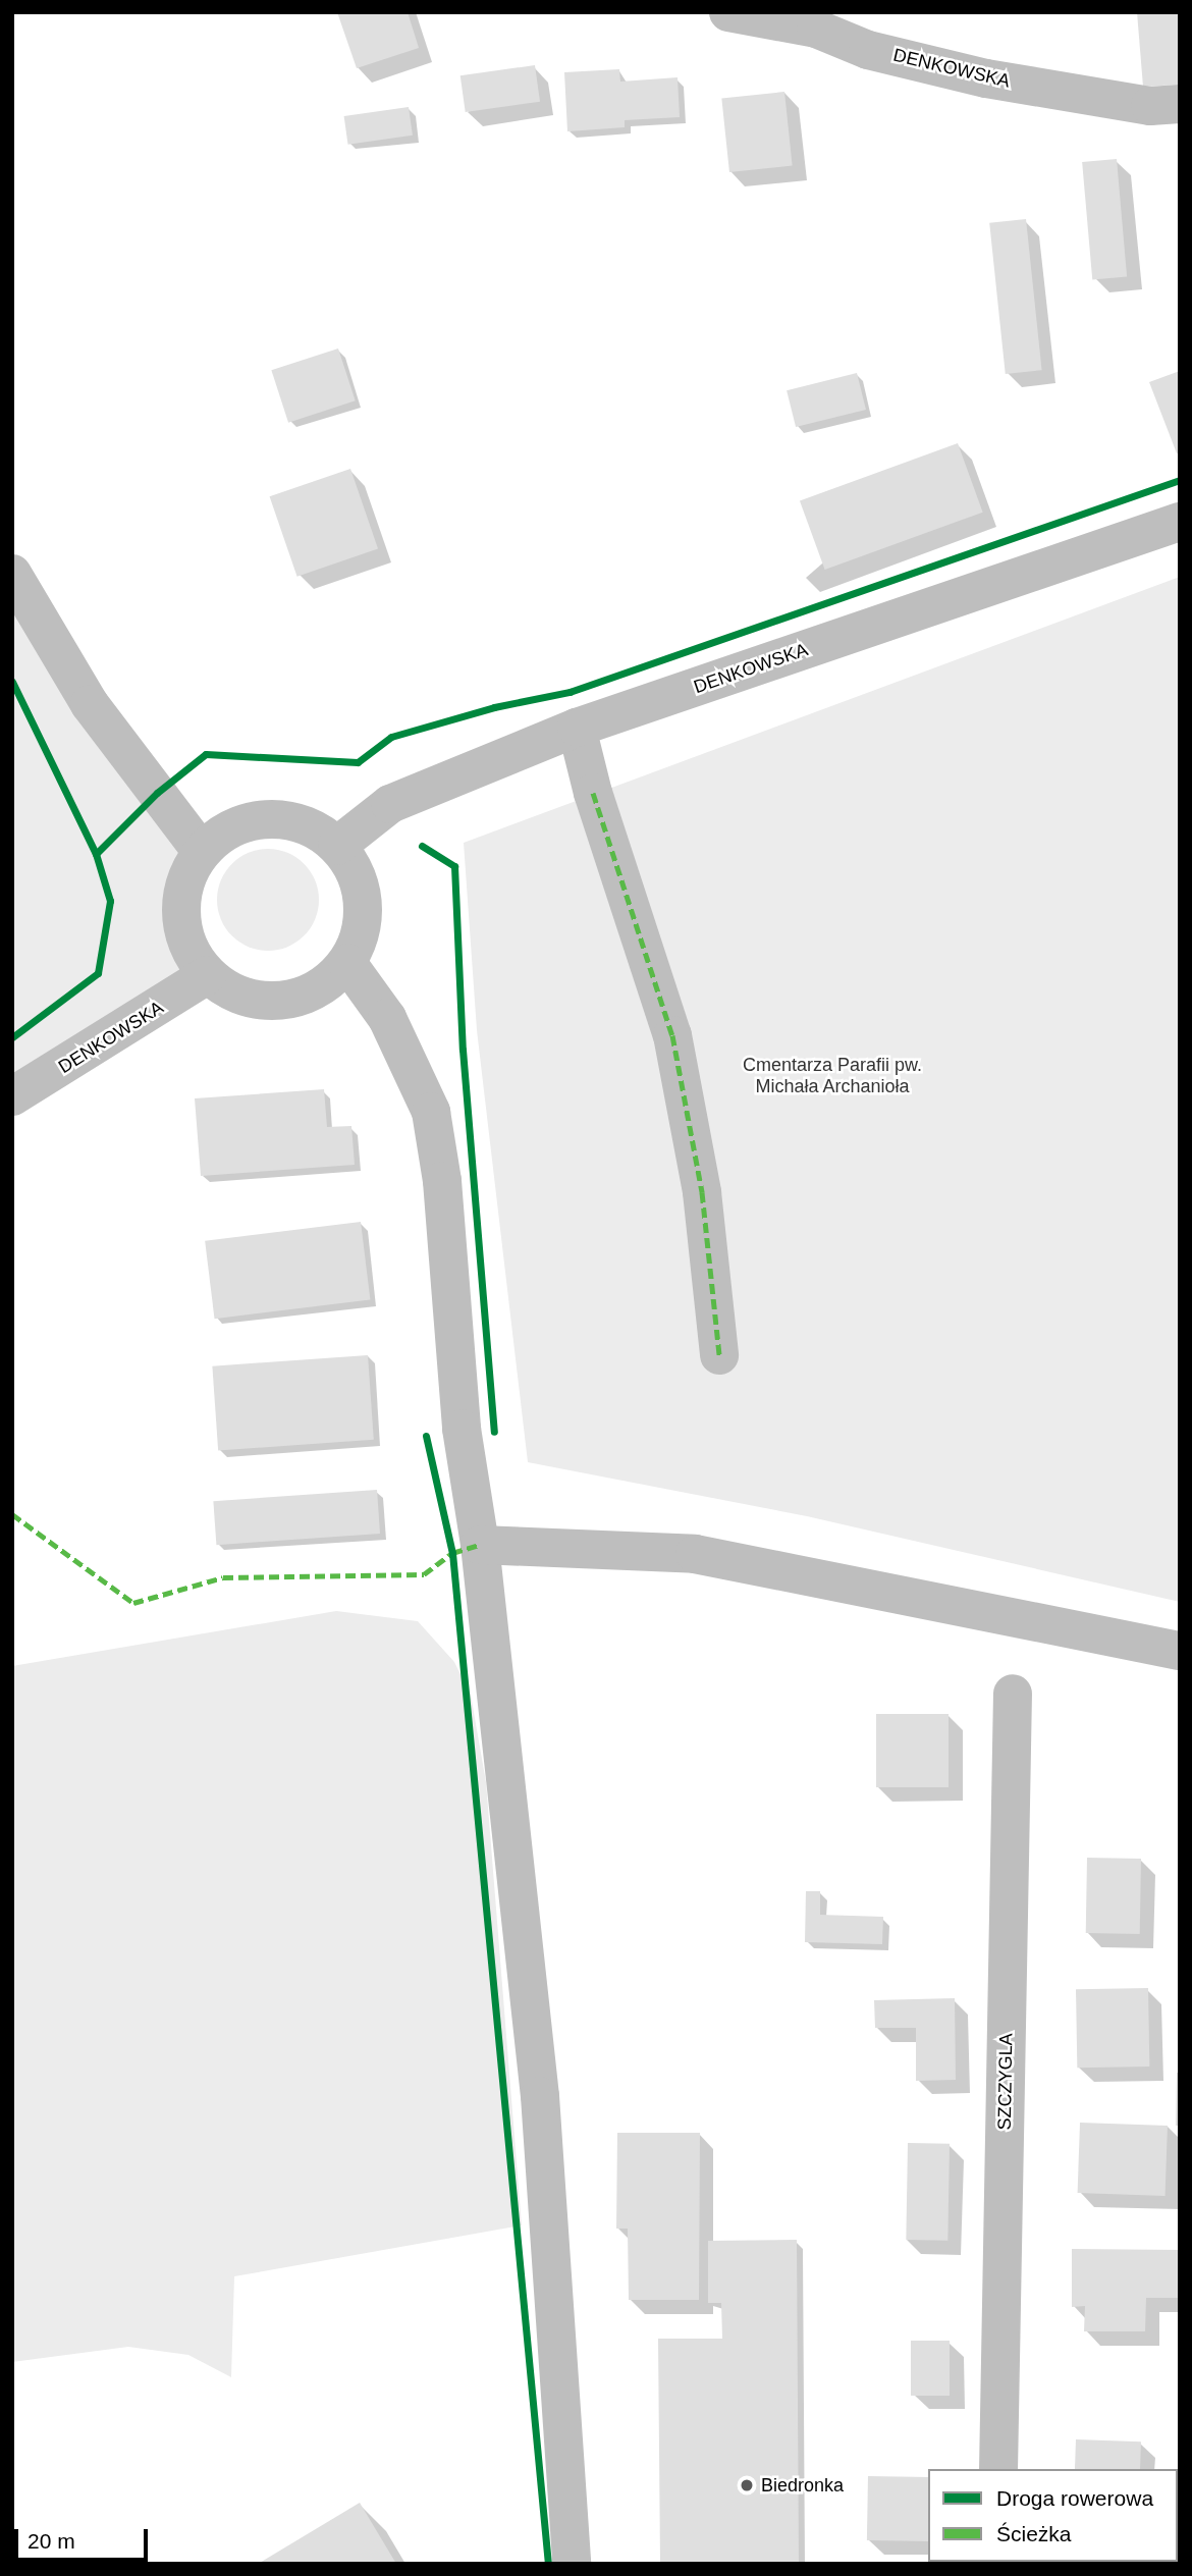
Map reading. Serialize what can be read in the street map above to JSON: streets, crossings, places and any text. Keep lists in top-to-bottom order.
{
  "streets": {
    "street": ["DENKOWSKA", "SZCZYGLA"]
  },
  "parks": ["Cmentarza Parafii pw. Michała Archanioła"],
  "places": ["Biedronka"],
  "legend": ["Droga rowerowa", "Ścieżka"],
  "scale_bar": "20 m"
}
